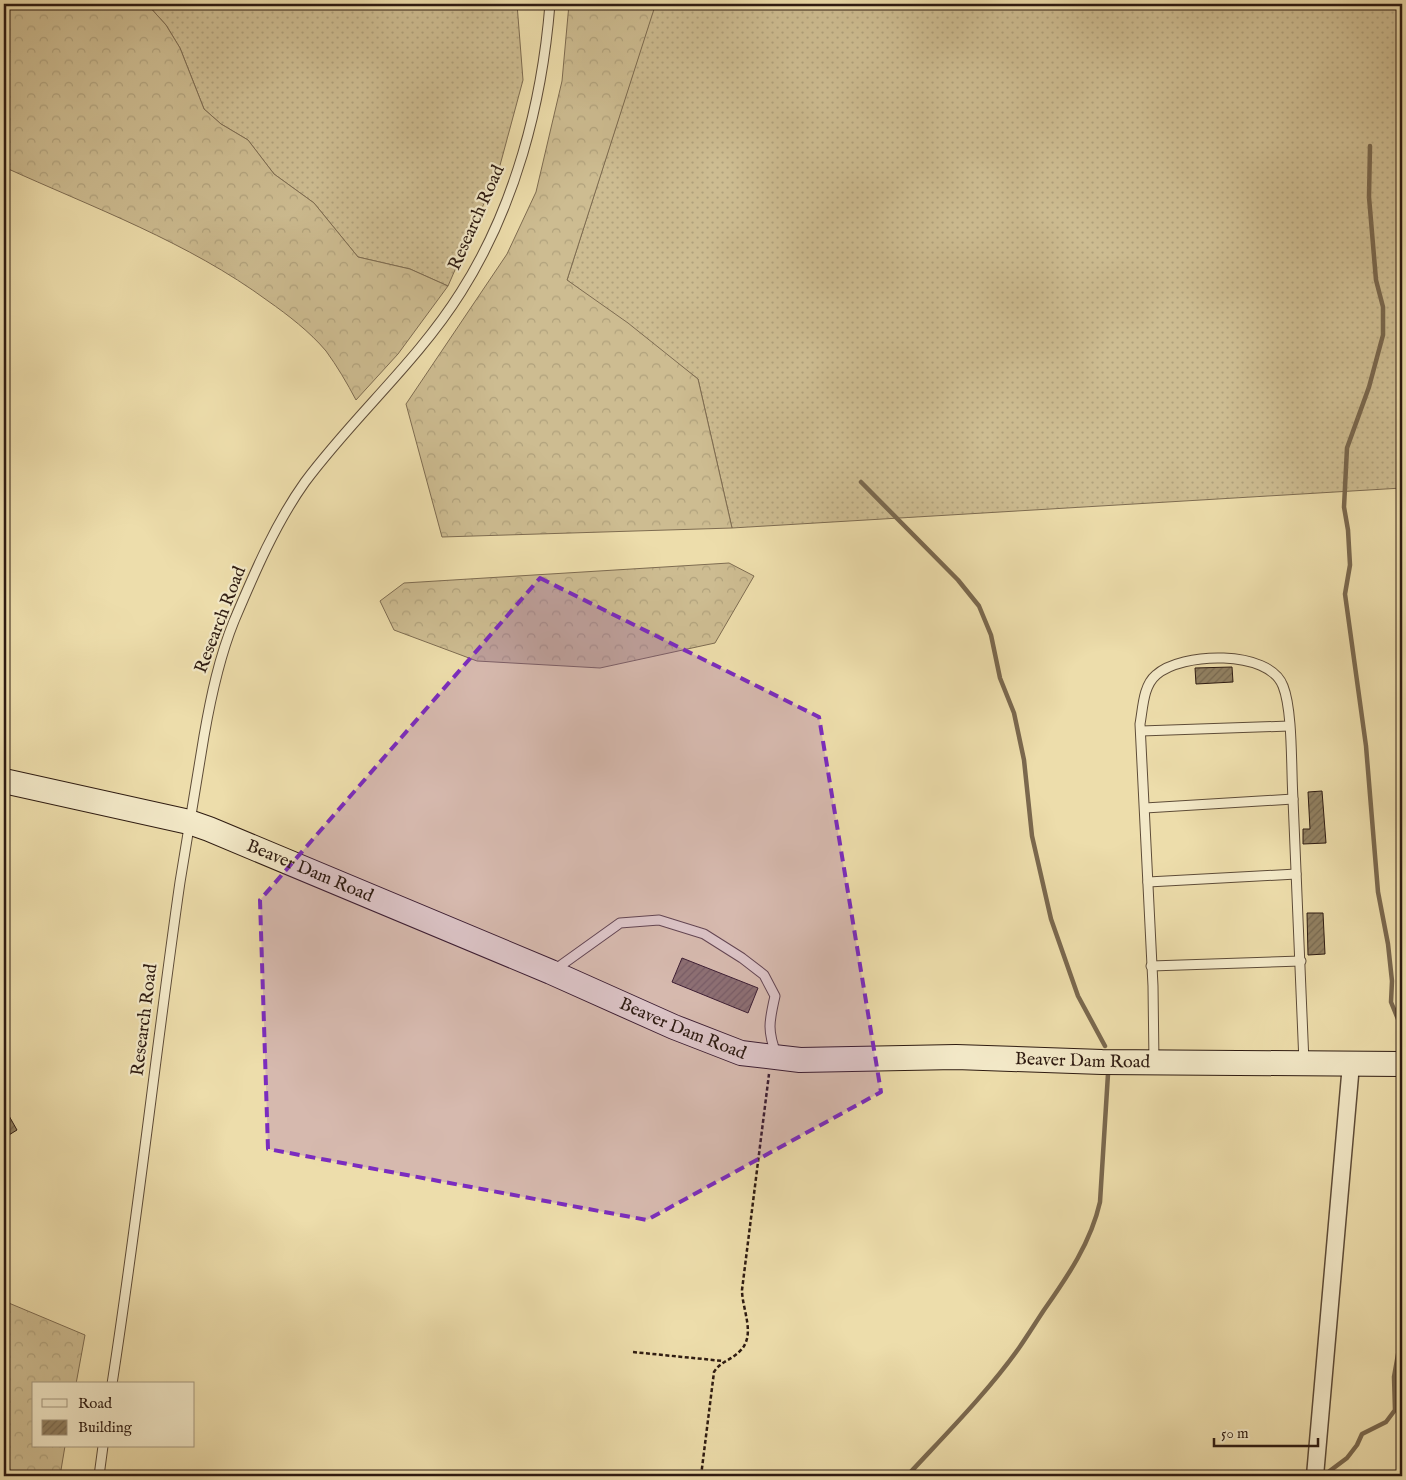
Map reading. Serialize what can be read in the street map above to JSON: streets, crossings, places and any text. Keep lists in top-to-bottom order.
{
  "streets": {
    "street": ["Beaver Dam Road"],
    "lane": ["Research Road"]
  },
  "crossings": [
    ["Research Road", "Beaver Dam Road"]
  ],
  "legend": ["Road", "Building"],
  "scale_bar": "50 m"
}
